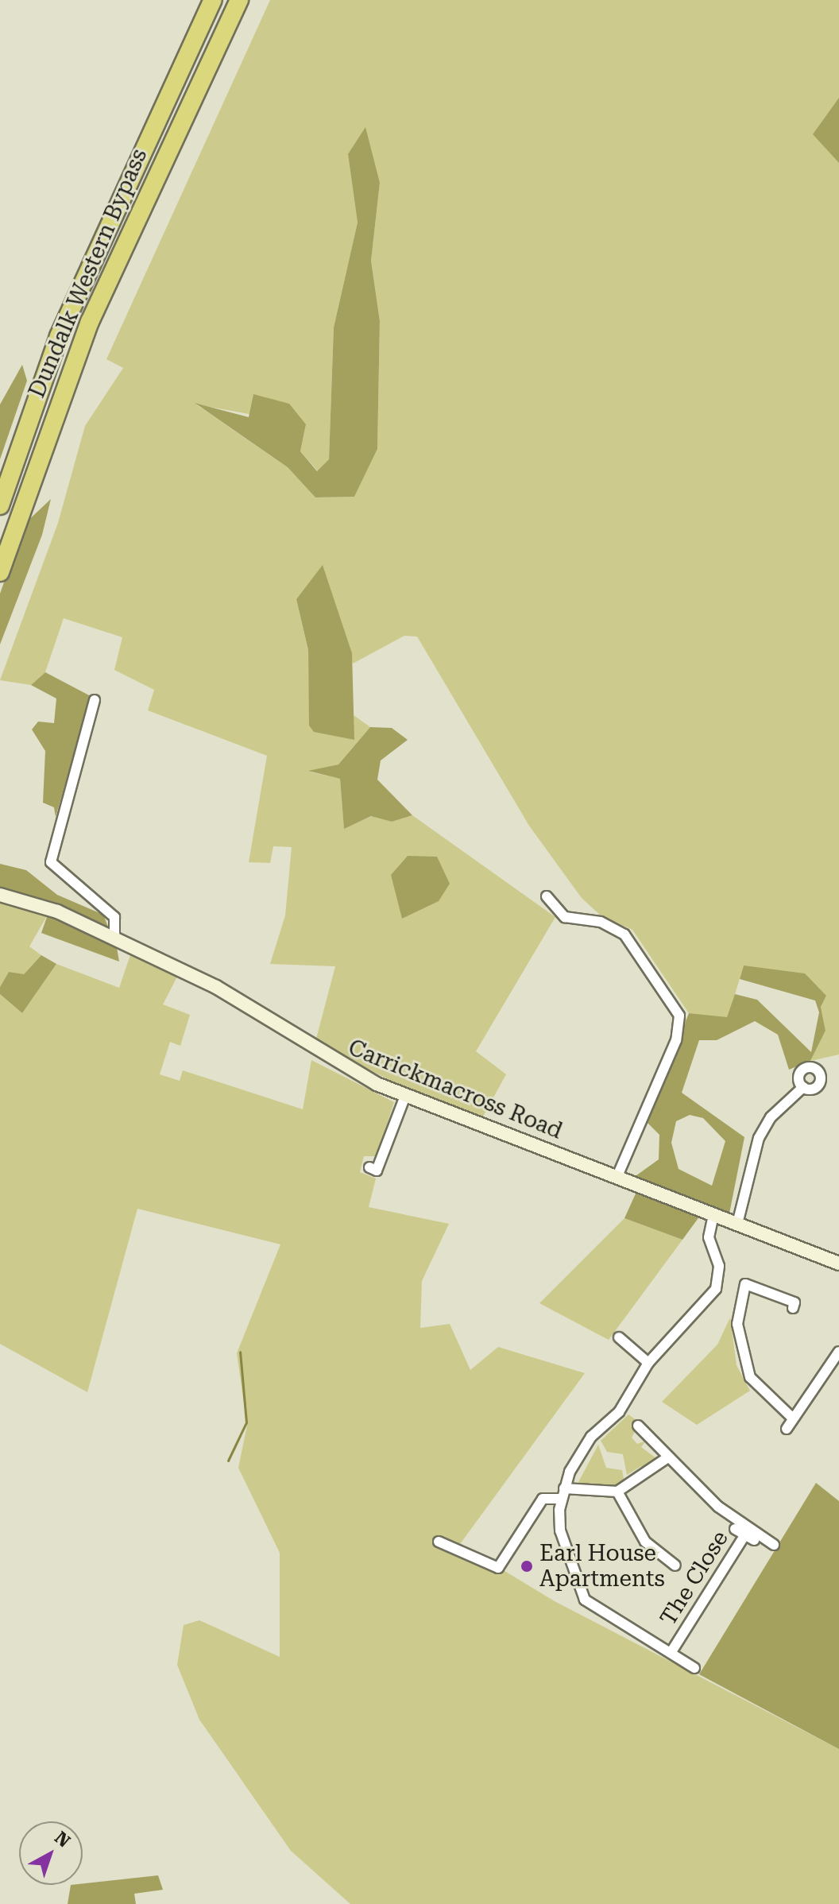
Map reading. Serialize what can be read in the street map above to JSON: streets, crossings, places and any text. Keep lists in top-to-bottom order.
{
  "streets": {
    "highway": ["Dundalk Western Bypass"],
    "main road": ["Carrickmacross Road"],
    "street": ["The Close"]
  },
  "places": ["Earl House Apartments"],
  "north": "top right"
}
